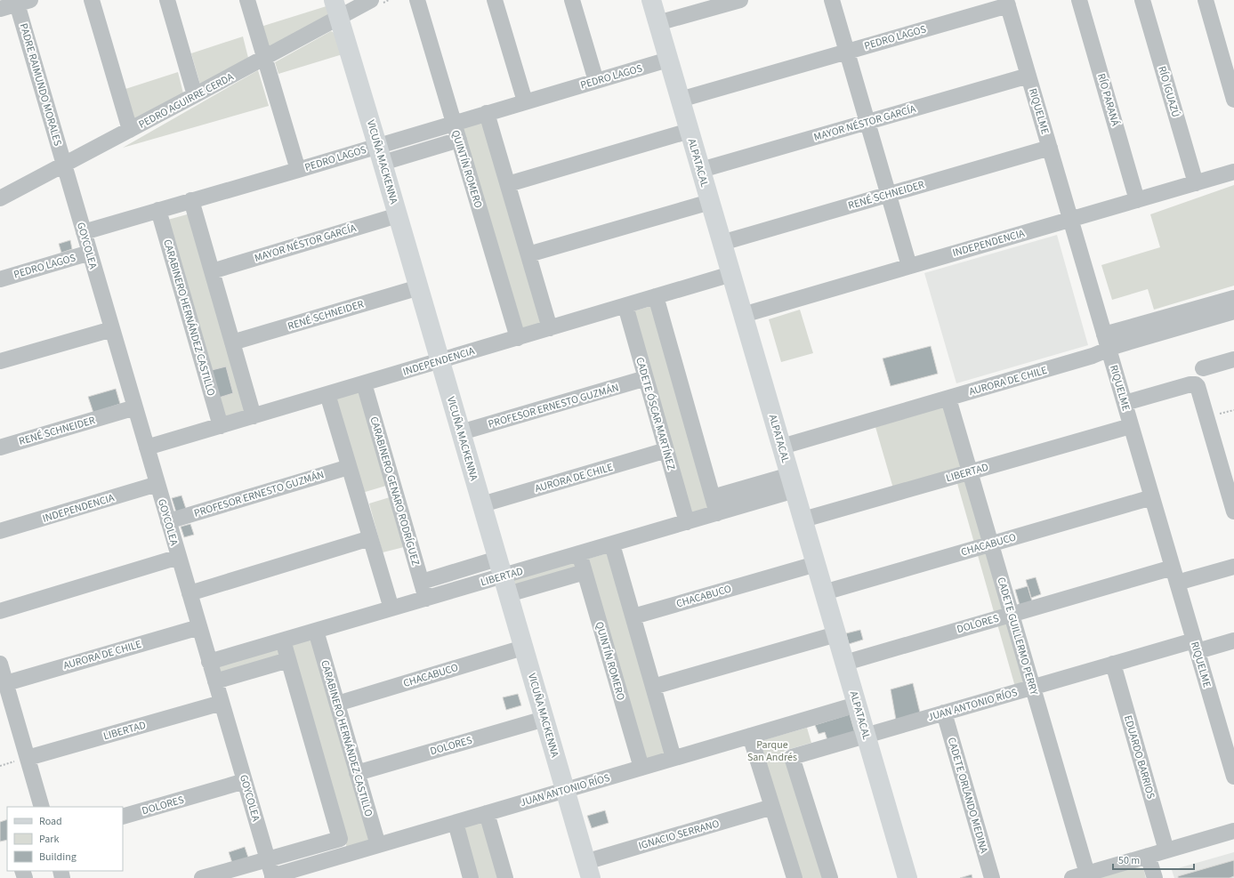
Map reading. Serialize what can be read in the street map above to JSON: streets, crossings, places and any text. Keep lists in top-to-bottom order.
{
  "streets": {
    "main road": ["VICUÑA MACKENNA", "ALPATACAL"],
    "street": [
      "PEDRO LAGOS",
      "PADRE RAIMUNDO MORALES",
      "RÍO IGUAZÚ",
      "RÍO PARANÁ",
      "PEDRO AGUIRRE CERDA",
      "RIQUELME",
      "MAYOR NÉSTOR GARCÍA",
      "QUINTÍN ROMERO",
      "RENÉ SCHNEIDER",
      "INDEPENDENCIA",
      "GOYCOLEA",
      "CARABINERO HERNÁNDEZ CASTILLO",
      "AURORA DE CHILE",
      "PROFESOR ERNESTO GUZMÁN",
      "CADETE ÓSCAR MARTÍNEZ",
      "LIBERTAD",
      "CARABINERO GENARO RODRÍGUEZ",
      "CHACABUCO",
      "DOLORES",
      "CADETE GUILLERMO PERRY",
      "JUAN ANTONIO RÍOS",
      "EDUARDO BARRIOS",
      "CADETE ORLANDO MEDINA",
      "IGNACIO SERRANO"
    ]
  },
  "crossings": [
    ["PEDRO LAGOS", "RIQUELME"],
    ["PEDRO LAGOS", "VICUÑA MACKENNA"],
    ["PEDRO LAGOS", "ALPATACAL"],
    ["PEDRO LAGOS", "QUINTÍN ROMERO"],
    ["PEDRO LAGOS", "GOYCOLEA"],
    ["PEDRO LAGOS", "CARABINERO HERNÁNDEZ CASTILLO"],
    ["PADRE RAIMUNDO MORALES", "PEDRO AGUIRRE CERDA"],
    ["PADRE RAIMUNDO MORALES", "GOYCOLEA"],
    ["RÍO IGUAZÚ", "INDEPENDENCIA"],
    ["RÍO PARANÁ", "INDEPENDENCIA"],
    ["PEDRO AGUIRRE CERDA", "VICUÑA MACKENNA"],
    ["PEDRO AGUIRRE CERDA", "GOYCOLEA"],
    ["RIQUELME", "MAYOR NÉSTOR GARCÍA"],
    ["RIQUELME", "RENÉ SCHNEIDER"],
    ["RIQUELME", "INDEPENDENCIA"],
    ["RIQUELME", "AURORA DE CHILE"],
    ["RIQUELME", "LIBERTAD"],
    ["RIQUELME", "CHACABUCO"],
    ["RIQUELME", "DOLORES"],
    ["RIQUELME", "JUAN ANTONIO RÍOS"],
    ["MAYOR NÉSTOR GARCÍA", "VICUÑA MACKENNA"],
    ["MAYOR NÉSTOR GARCÍA", "ALPATACAL"],
    ["VICUÑA MACKENNA", "RENÉ SCHNEIDER"],
    ["VICUÑA MACKENNA", "INDEPENDENCIA"],
    ["VICUÑA MACKENNA", "AURORA DE CHILE"],
    ["VICUÑA MACKENNA", "PROFESOR ERNESTO GUZMÁN"],
    ["VICUÑA MACKENNA", "LIBERTAD"],
    ["VICUÑA MACKENNA", "CHACABUCO"],
    ["VICUÑA MACKENNA", "DOLORES"],
    ["VICUÑA MACKENNA", "JUAN ANTONIO RÍOS"],
    ["VICUÑA MACKENNA", "IGNACIO SERRANO"],
    ["ALPATACAL", "RENÉ SCHNEIDER"],
    ["ALPATACAL", "INDEPENDENCIA"],
    ["ALPATACAL", "AURORA DE CHILE"],
    ["ALPATACAL", "LIBERTAD"],
    ["ALPATACAL", "CHACABUCO"],
    ["ALPATACAL", "DOLORES"],
    ["ALPATACAL", "JUAN ANTONIO RÍOS"],
    ["QUINTÍN ROMERO", "INDEPENDENCIA"],
    ["QUINTÍN ROMERO", "LIBERTAD"],
    ["QUINTÍN ROMERO", "JUAN ANTONIO RÍOS"],
    ["RENÉ SCHNEIDER", "GOYCOLEA"],
    ["INDEPENDENCIA", "GOYCOLEA"],
    ["INDEPENDENCIA", "CARABINERO HERNÁNDEZ CASTILLO"],
    ["INDEPENDENCIA", "CADETE ÓSCAR MARTÍNEZ"],
    ["INDEPENDENCIA", "CARABINERO GENARO RODRÍGUEZ"],
    ["GOYCOLEA", "AURORA DE CHILE"],
    ["GOYCOLEA", "PROFESOR ERNESTO GUZMÁN"],
    ["GOYCOLEA", "LIBERTAD"],
    ["GOYCOLEA", "DOLORES"],
    ["GOYCOLEA", "JUAN ANTONIO RÍOS"],
    ["CARABINERO HERNÁNDEZ CASTILLO", "LIBERTAD"],
    ["CARABINERO HERNÁNDEZ CASTILLO", "CHACABUCO"],
    ["CARABINERO HERNÁNDEZ CASTILLO", "DOLORES"],
    ["CARABINERO HERNÁNDEZ CASTILLO", "JUAN ANTONIO RÍOS"],
    ["AURORA DE CHILE", "CADETE ÓSCAR MARTÍNEZ"],
    ["AURORA DE CHILE", "CADETE GUILLERMO PERRY"],
    ["PROFESOR ERNESTO GUZMÁN", "CADETE ÓSCAR MARTÍNEZ"],
    ["CADETE ÓSCAR MARTÍNEZ", "LIBERTAD"],
    ["LIBERTAD", "CARABINERO GENARO RODRÍGUEZ"],
    ["LIBERTAD", "CADETE GUILLERMO PERRY"],
    ["CHACABUCO", "CADETE GUILLERMO PERRY"],
    ["DOLORES", "CADETE GUILLERMO PERRY"],
    ["CADETE GUILLERMO PERRY", "JUAN ANTONIO RÍOS"],
    ["JUAN ANTONIO RÍOS", "EDUARDO BARRIOS"],
    ["JUAN ANTONIO RÍOS", "CADETE ORLANDO MEDINA"]
  ],
  "parks": ["Parque San Andrés"],
  "legend": ["Road", "Park", "Building"],
  "scale_bar": "50 m"
}
